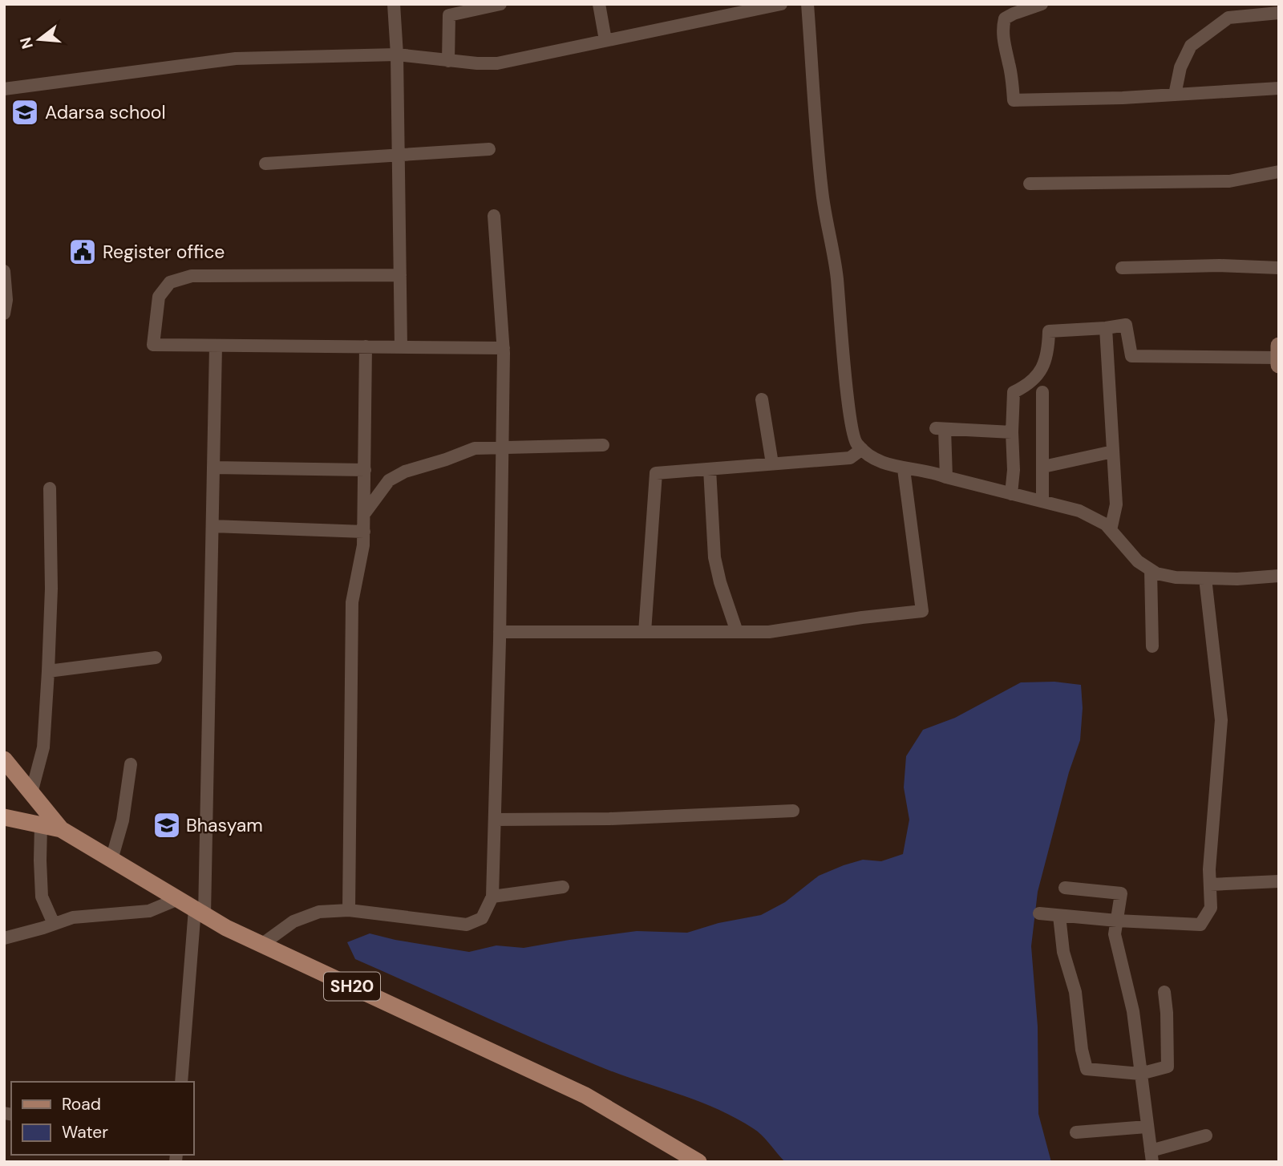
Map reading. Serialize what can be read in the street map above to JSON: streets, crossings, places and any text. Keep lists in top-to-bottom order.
{
  "streets": {
    "main road": ["SH20"]
  },
  "places": {
    "school or university": ["Adarsa school", "Bhasyam"],
    "public building": ["Register office"]
  },
  "legend": ["Road", "Water"],
  "north": "left"
}
